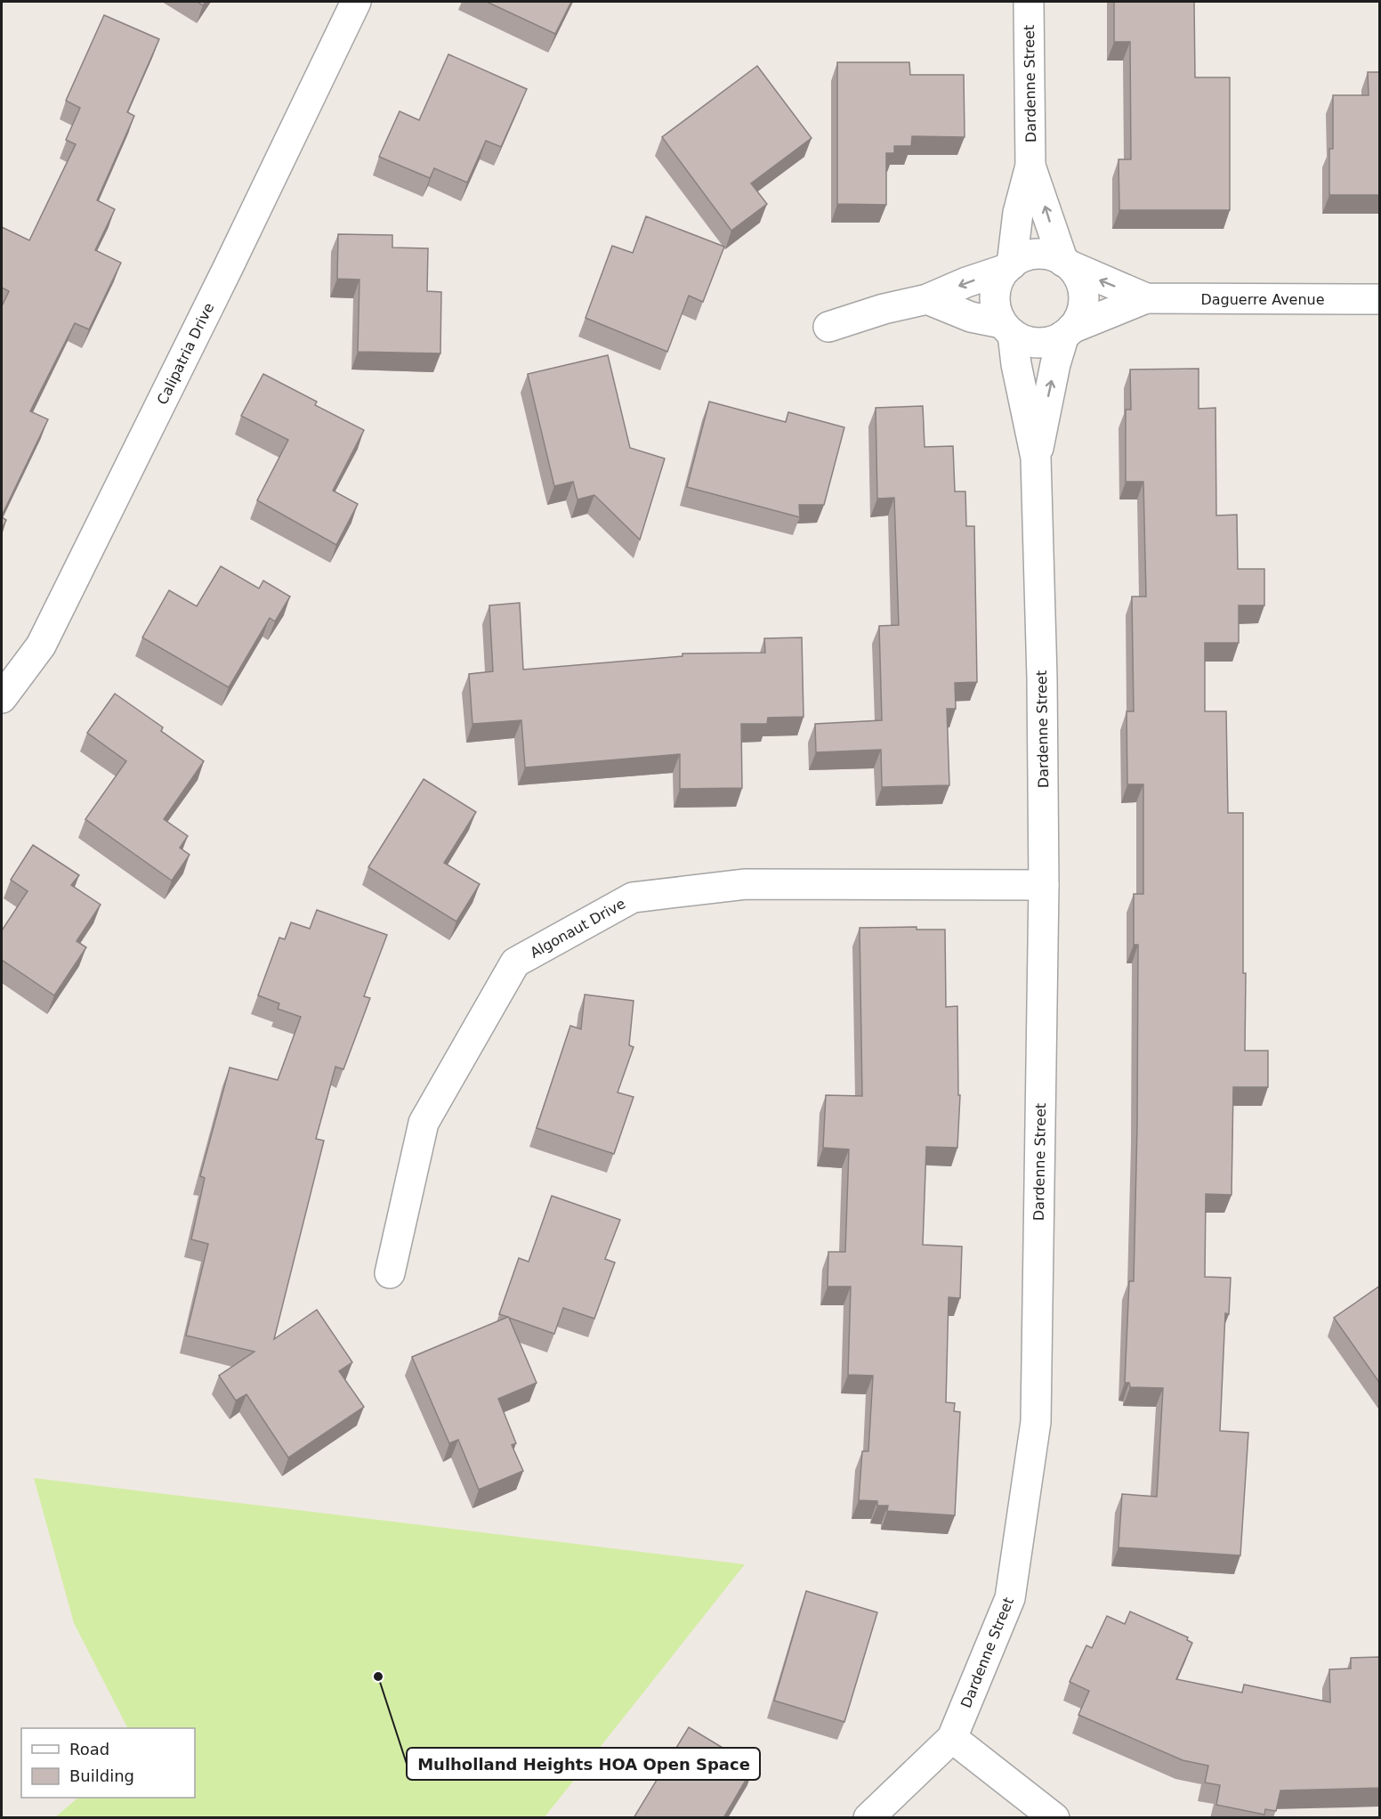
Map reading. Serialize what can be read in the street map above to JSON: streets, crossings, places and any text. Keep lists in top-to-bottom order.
{
  "streets": {
    "street": [
      "Dardenne Street",
      "Daguerre Avenue",
      "Calipatria Drive",
      "Algonaut Drive"
    ]
  },
  "crossings": [
    ["Dardenne Street", "Daguerre Avenue"],
    ["Dardenne Street", "Algonaut Drive"]
  ],
  "places": ["Mulholland Heights HOA Open Space"],
  "legend": ["Road", "Building"]
}
